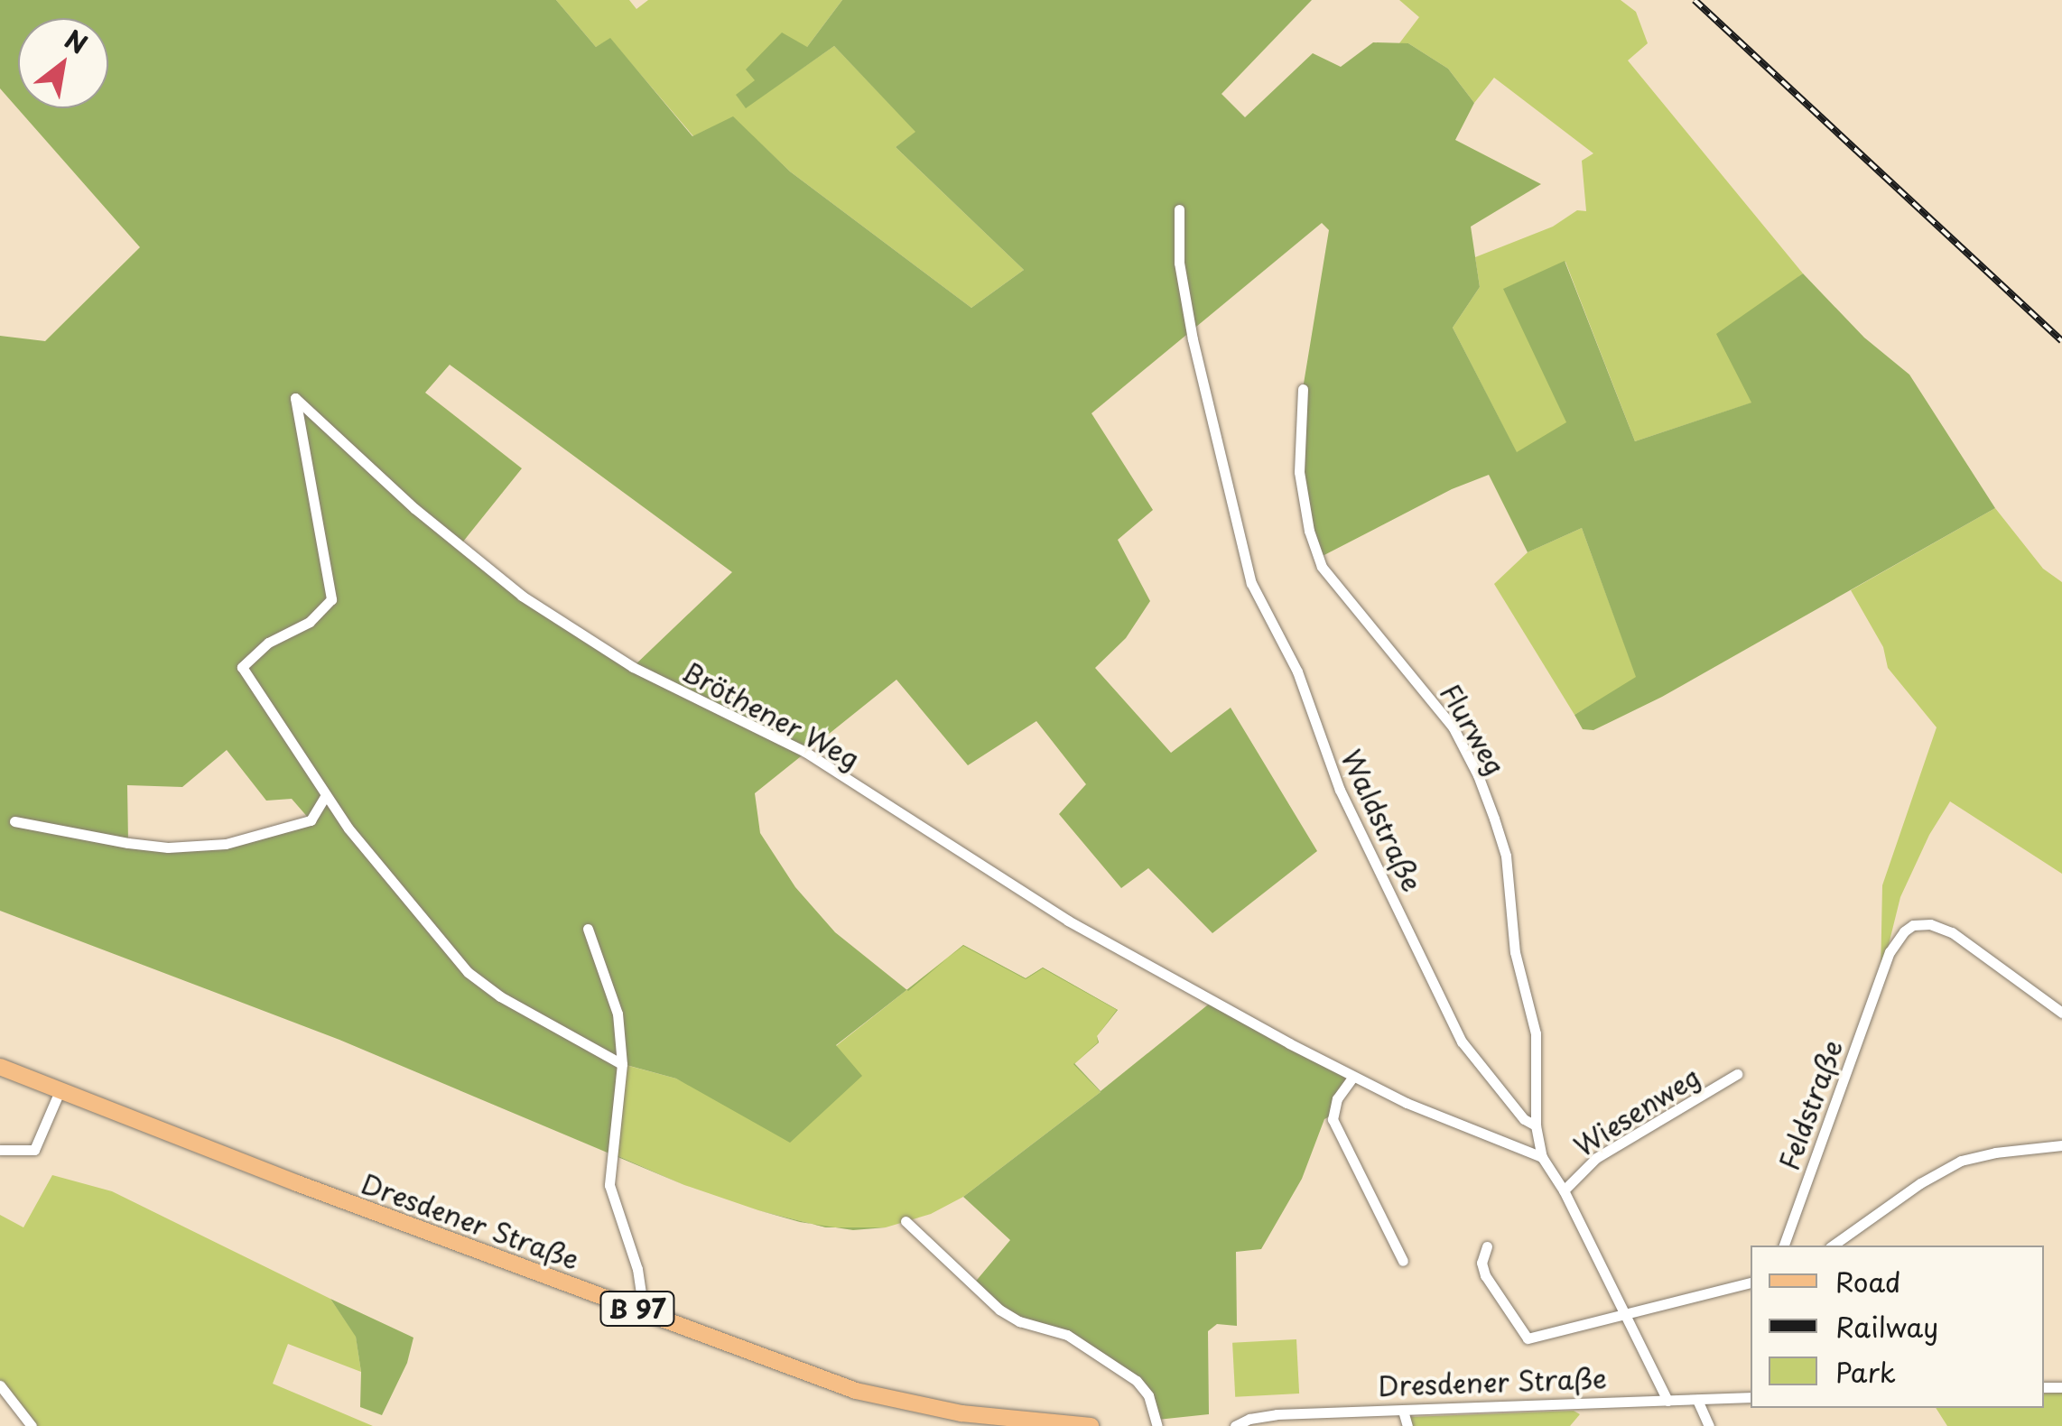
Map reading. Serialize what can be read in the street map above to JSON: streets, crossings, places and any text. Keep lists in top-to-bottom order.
{
  "streets": {
    "main road": ["Dresdener Straße", "B 97"],
    "street": [
      "Bröthener Weg",
      "Flurweg",
      "Waldstraße",
      "Feldstraße",
      "Wiesenweg"
    ]
  },
  "crossings": [
    ["Flurweg", "Waldstraße"]
  ],
  "legend": ["Road", "Railway", "Park"],
  "north": "top right"
}
